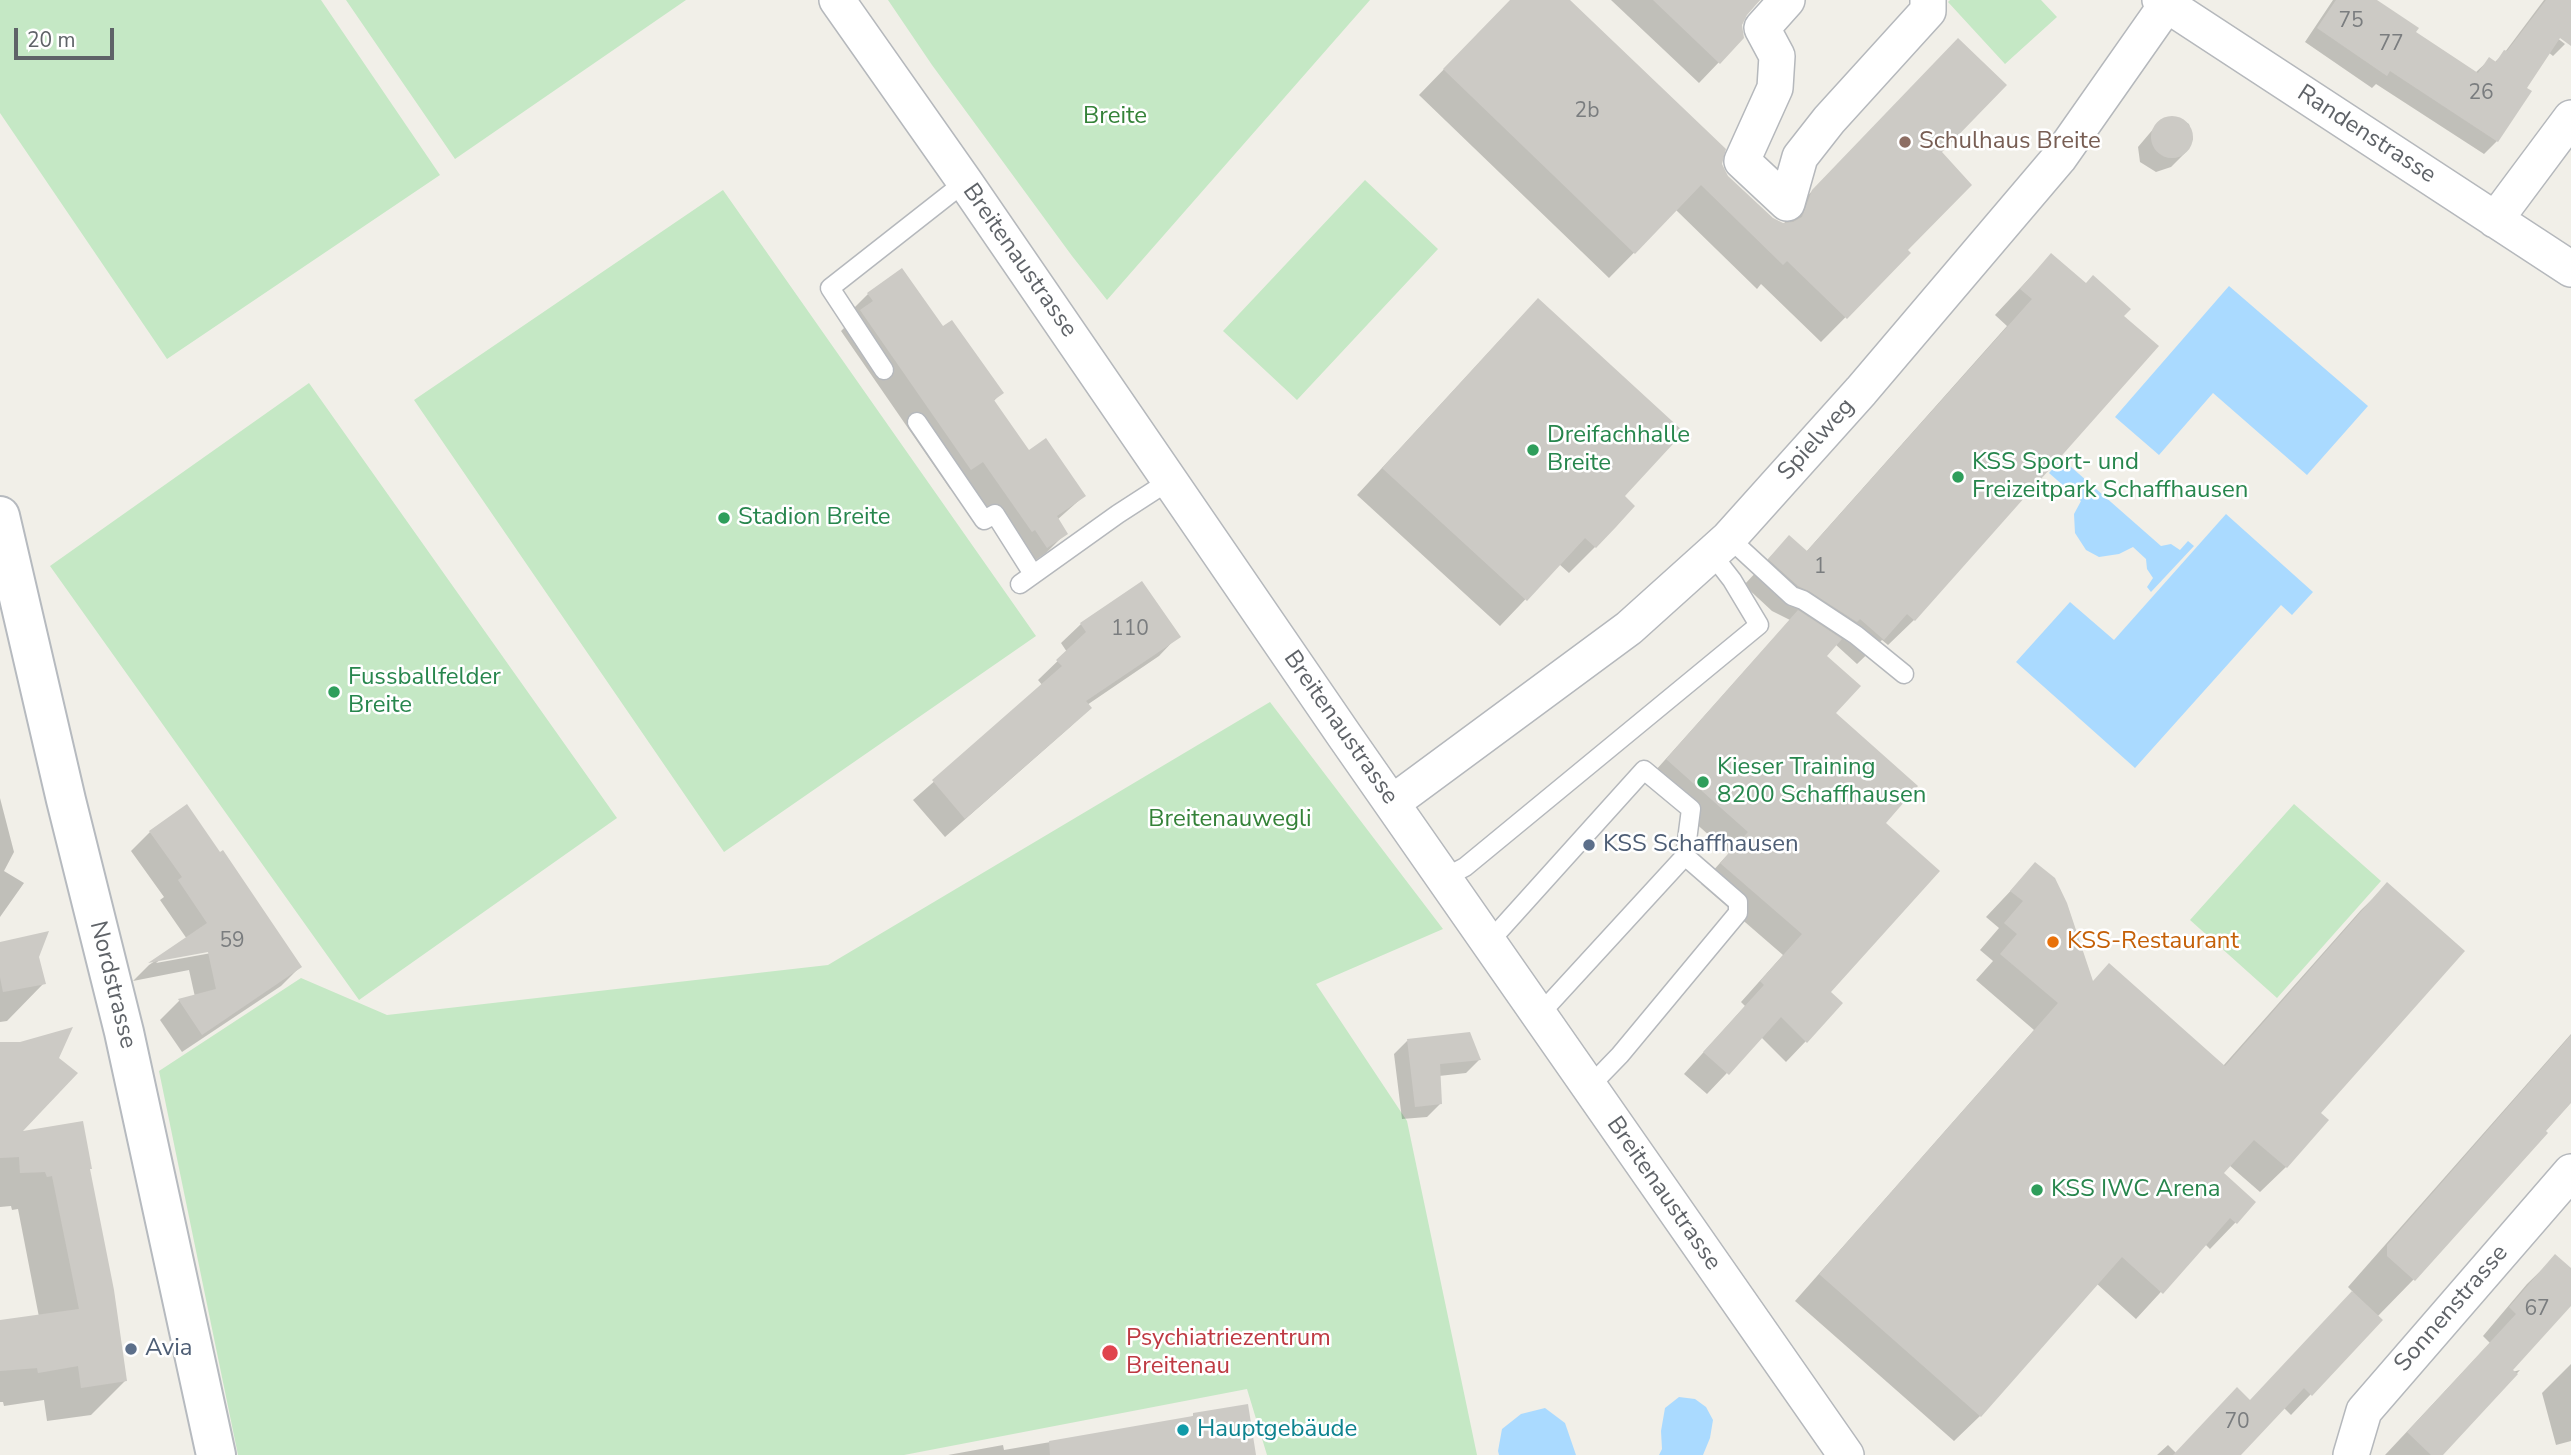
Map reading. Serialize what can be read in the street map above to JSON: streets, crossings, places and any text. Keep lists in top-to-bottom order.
{
  "streets": {
    "street": [
      "Randenstrasse",
      "Breitenaustrasse",
      "Spielweg",
      "Nordstrasse",
      "Sonnenstrasse"
    ]
  },
  "crossings": [
    ["Randenstrasse", "Spielweg"],
    ["Breitenaustrasse", "Spielweg"]
  ],
  "parks": ["Breite", "Breitenauwegli"],
  "places": [
    "Schulhaus Breite",
    "Dreifachhalle Breite",
    "KSS Sport- und Freizeitpark Schaffhausen",
    "Stadion Breite",
    "Fussballfelder Breite",
    "Kieser Training 8200 Schaffhausen",
    "KSS Schaffhausen",
    "KSS-Restaurant",
    "KSS IWC Arena",
    "Avia",
    "Psychiatriezentrum Breitenau",
    "Hauptgebäude"
  ],
  "house_numbers": [
    "75",
    "77",
    "26",
    "2b",
    "1",
    "110",
    "59",
    "67",
    "70"
  ],
  "scale_bar": "20 m"
}
